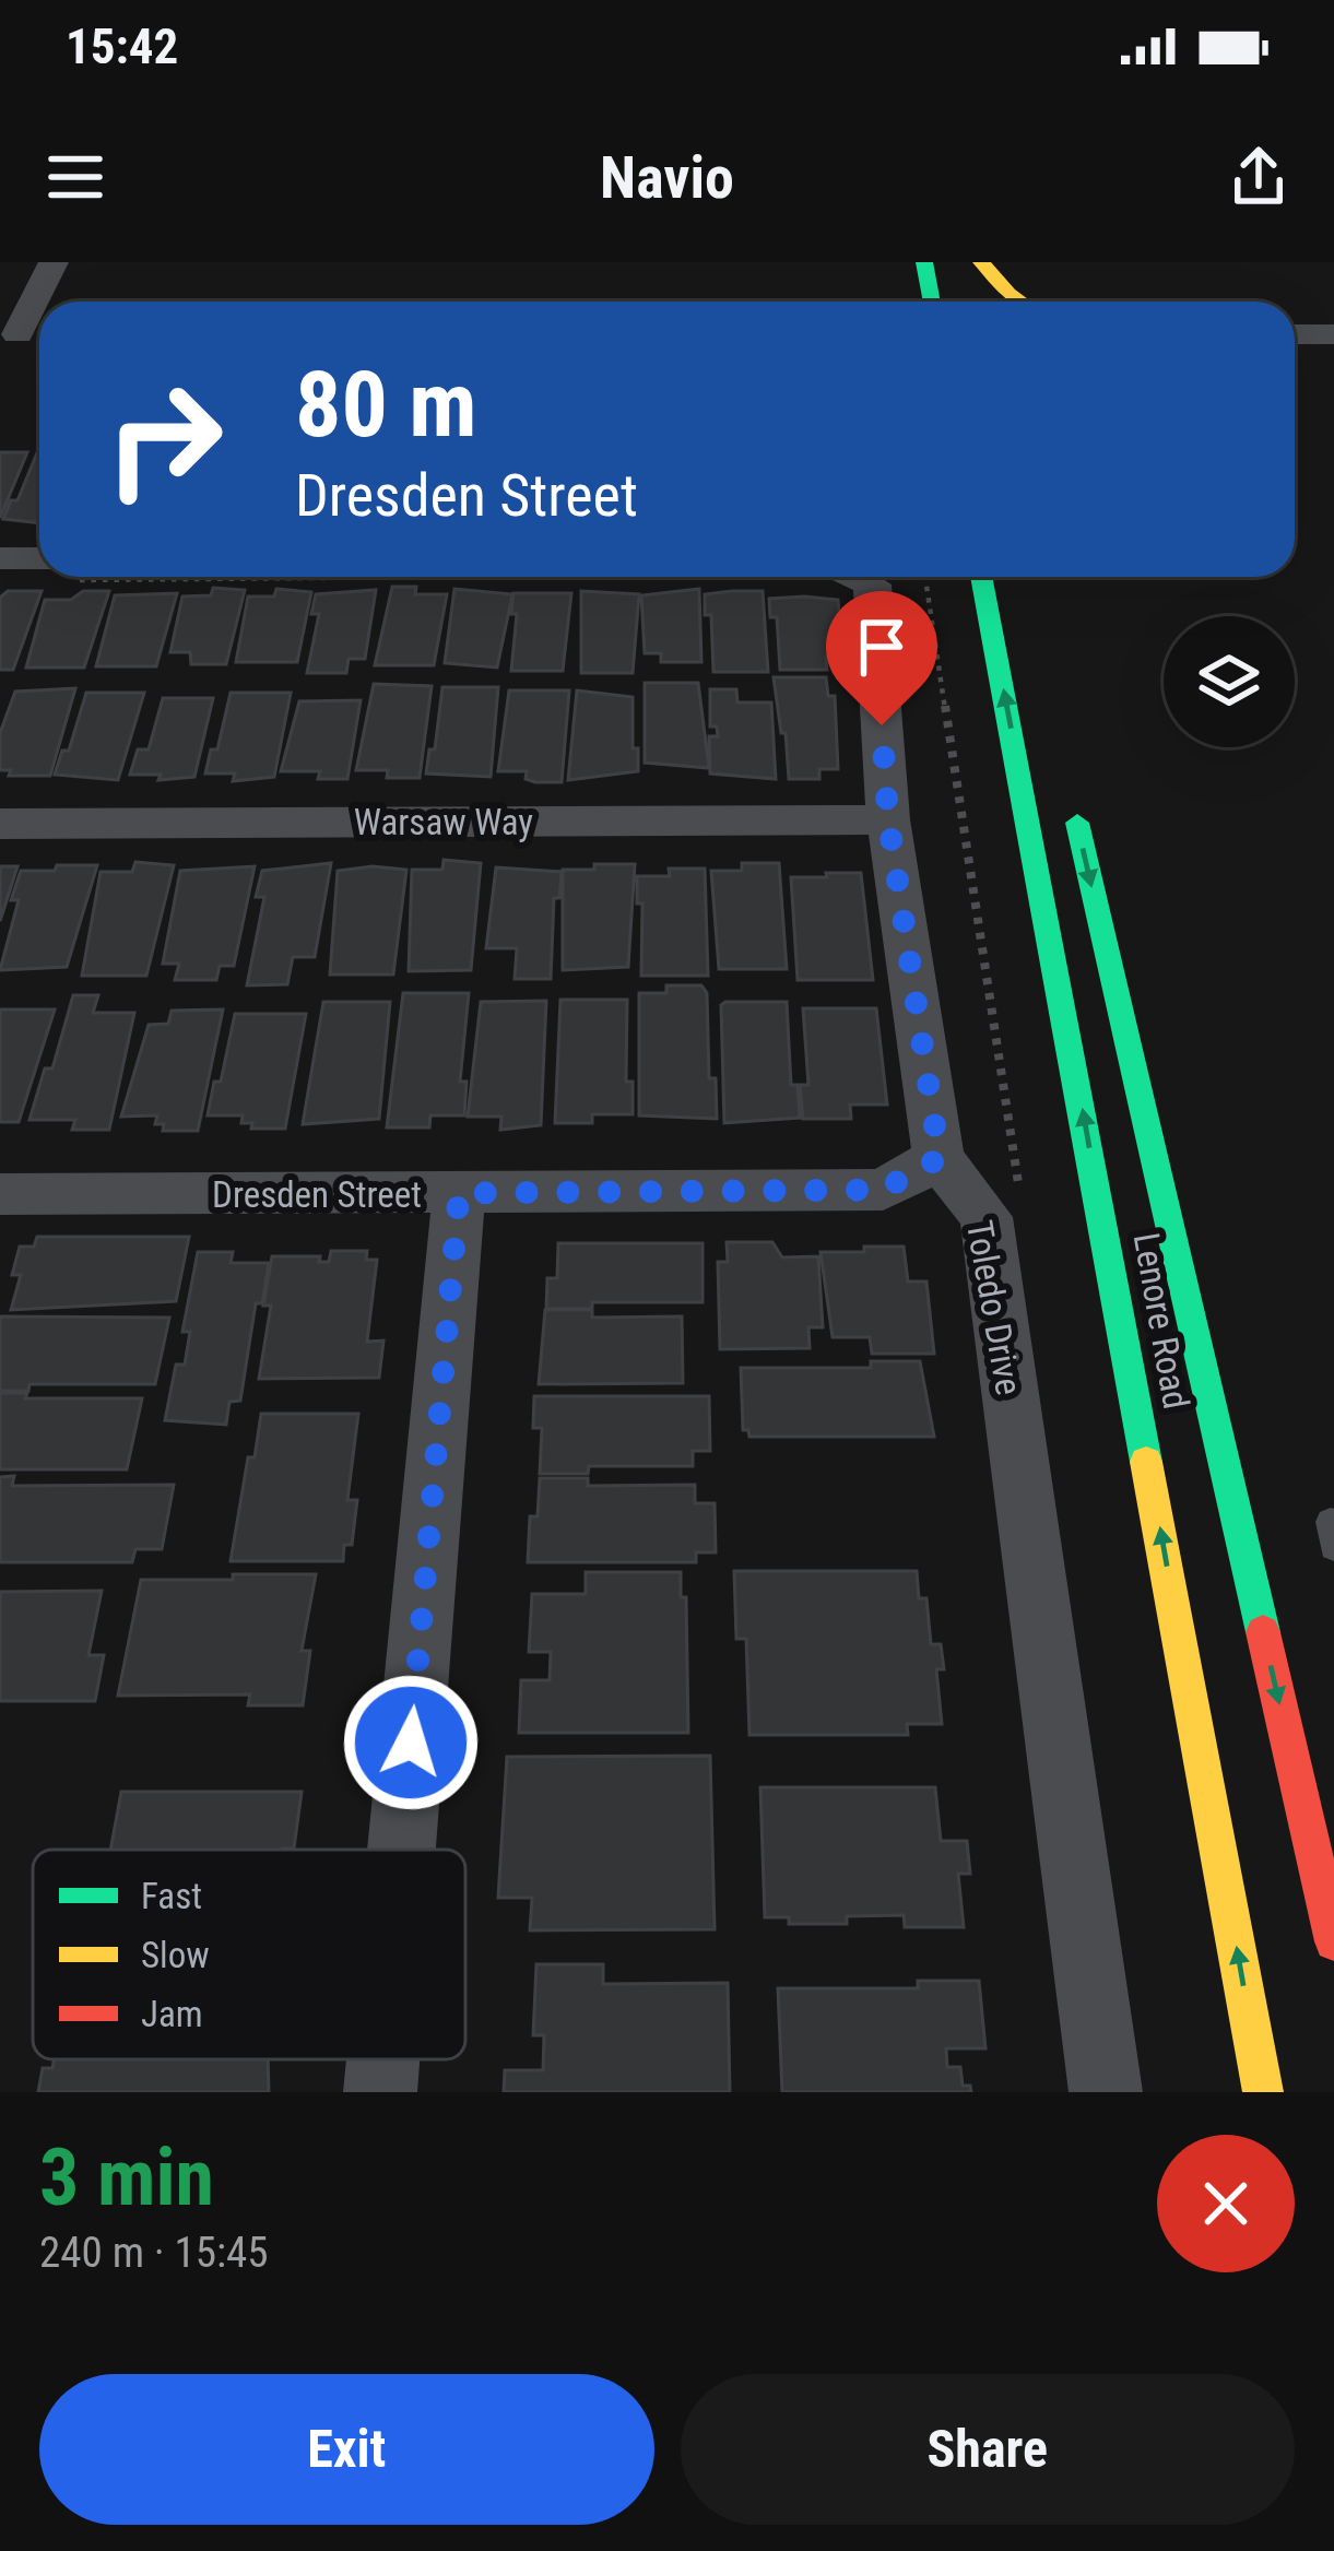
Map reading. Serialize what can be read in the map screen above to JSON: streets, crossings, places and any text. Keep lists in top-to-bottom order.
{
  "streets": {
    "street": [
      "Warsaw Way",
      "Dresden Street",
      "Toledo Drive",
      "Lenore Road"
    ]
  },
  "crossings": [
    ["Warsaw Way", "Toledo Drive"],
    ["Dresden Street", "Toledo Drive"]
  ],
  "legend": ["Fast", "Slow", "Jam"],
  "page": {
    "status": "15:42",
    "header": "Navio",
    "turn": ["80 m", "Dresden Street"],
    "heading": ["3 min", "240 m · 15:45"],
    "buttons": ["Exit", "Share"]
  }
}
